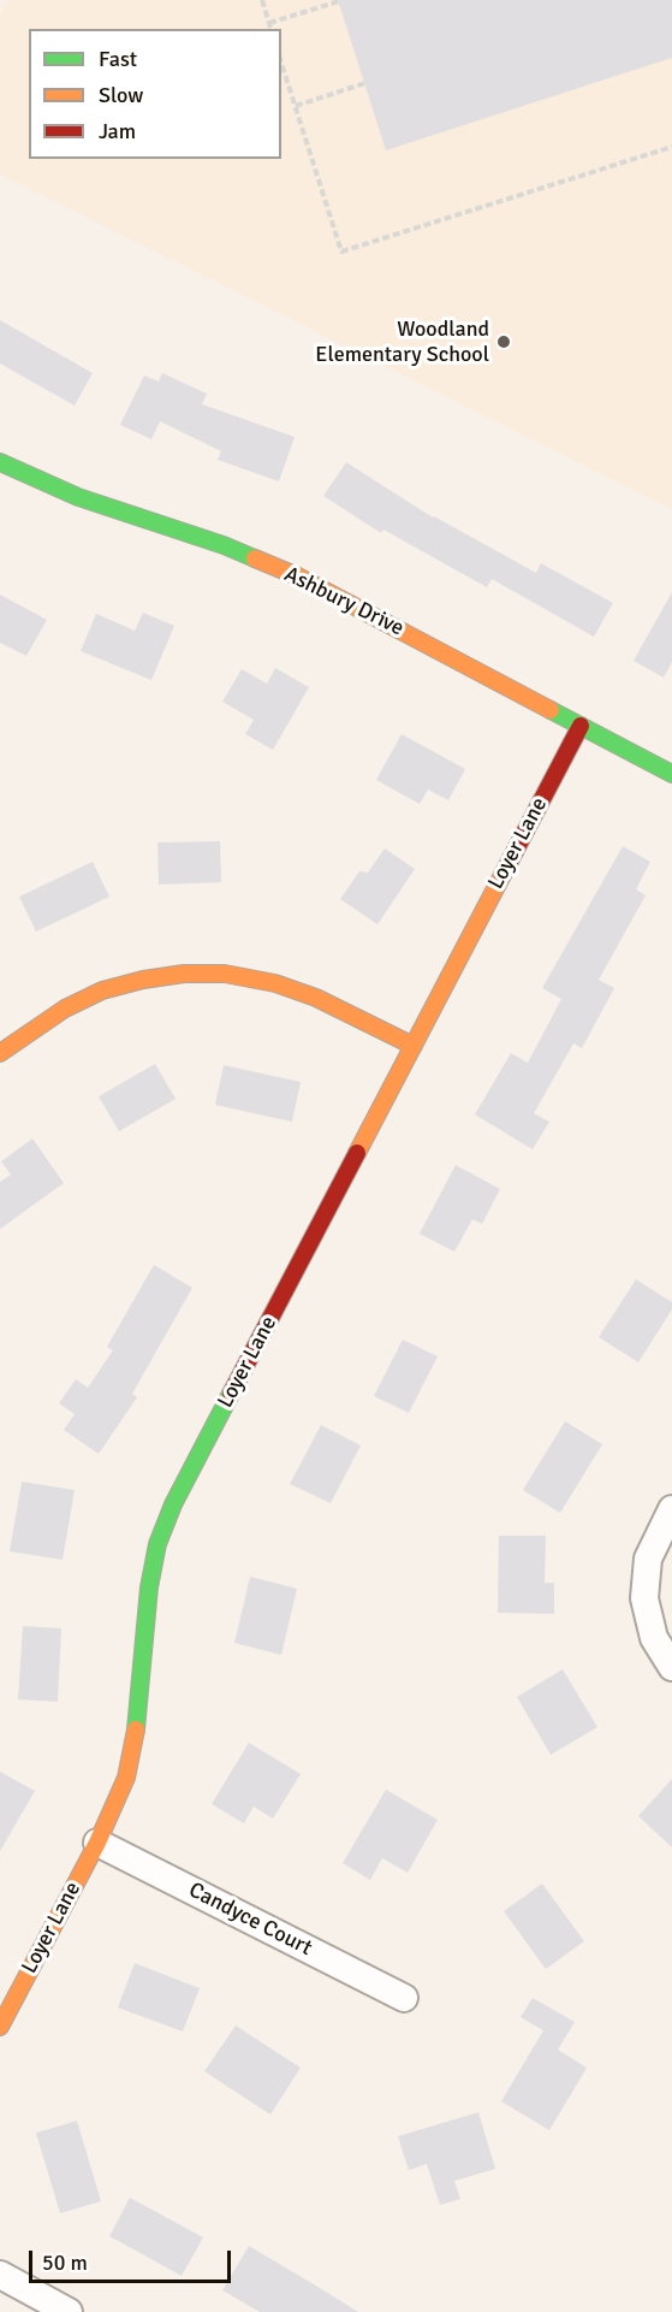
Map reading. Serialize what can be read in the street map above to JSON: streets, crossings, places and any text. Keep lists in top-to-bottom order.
{
  "streets": {
    "street": ["Ashbury Drive", "Loyer Lane", "Candyce Court"]
  },
  "crossings": [
    ["Ashbury Drive", "Loyer Lane"],
    ["Loyer Lane", "Candyce Court"]
  ],
  "places": ["Woodland Elementary School"],
  "legend": ["Fast", "Slow", "Jam"],
  "scale_bar": "50 m"
}
